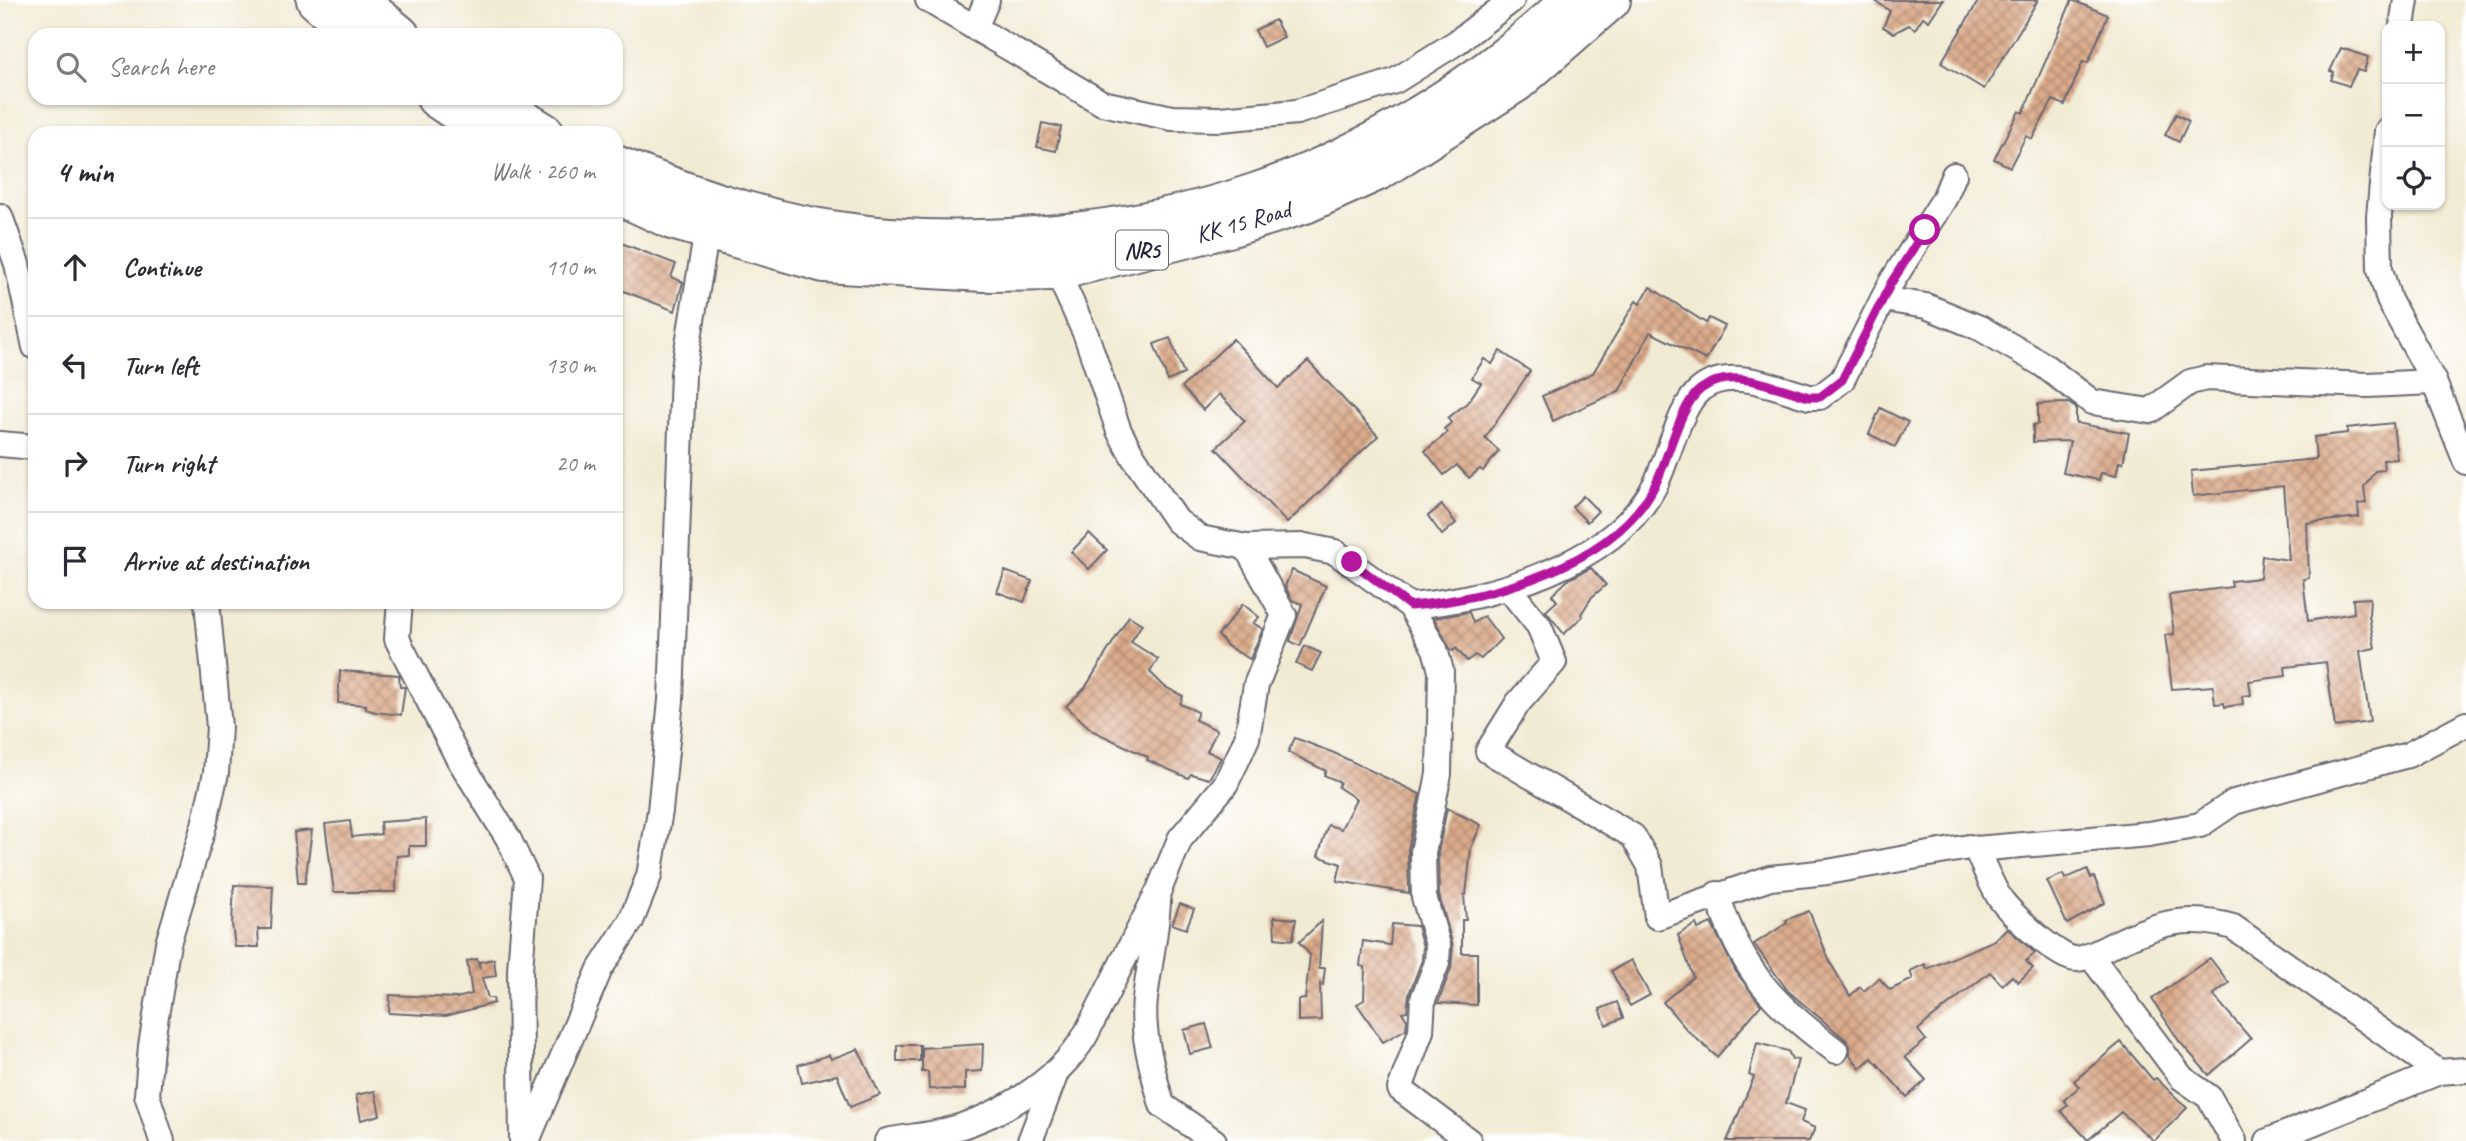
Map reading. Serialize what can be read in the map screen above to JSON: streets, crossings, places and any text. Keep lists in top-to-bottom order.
{
  "streets": {
    "highway": ["KK 15 Road", "NR5"]
  },
  "page": {
    "map_buttons": ["+", "−"],
    "search": "Search here",
    "heading": ["4 min", "Walk · 260 m"],
    "list": [
      ["Continue", "110 m"],
      ["Turn left", "130 m"],
      ["Turn right", "20 m"],
      "Arrive at destination"
    ]
  }
}
